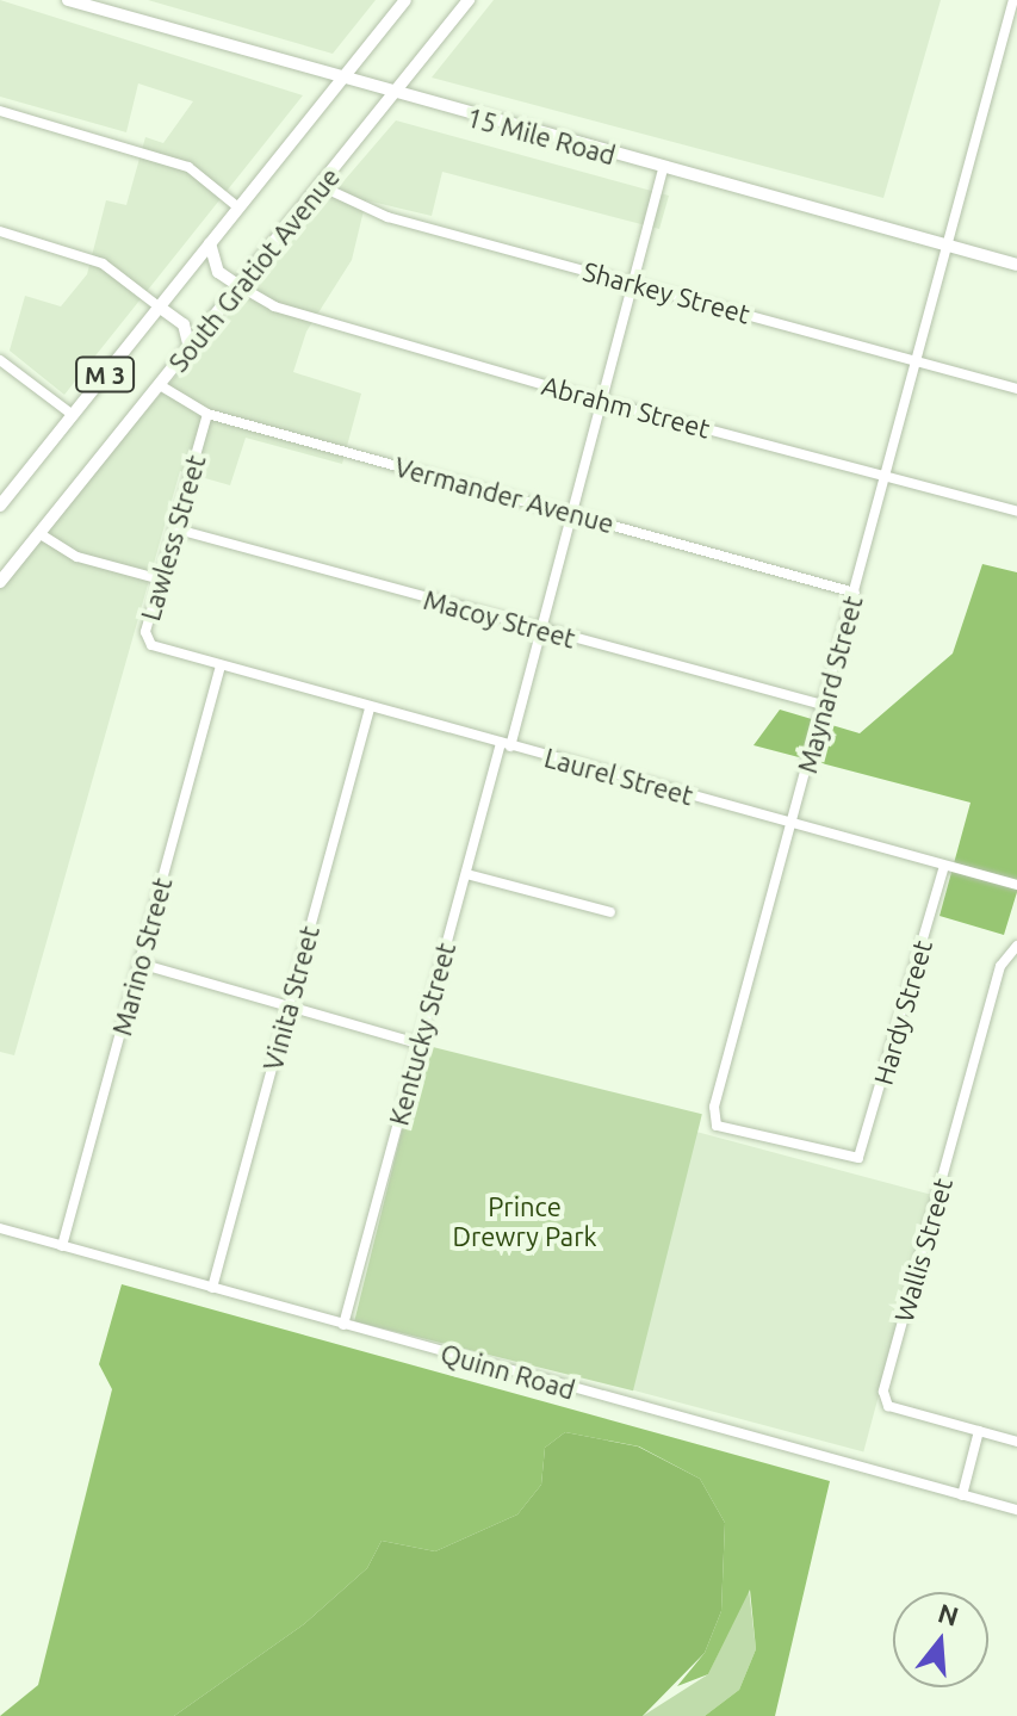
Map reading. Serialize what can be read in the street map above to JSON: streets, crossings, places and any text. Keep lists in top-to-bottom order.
{
  "streets": {
    "main road": ["15 Mile Road", "South Gratiot Avenue", "M 3"],
    "street": [
      "Sharkey Street",
      "Abrahm Street",
      "Vermander Avenue",
      "Lawless Street",
      "Macoy Street",
      "Maynard Street",
      "Laurel Street",
      "Marino Street",
      "Vinita Street",
      "Hardy Street",
      "Kentucky Street",
      "Wallis Street",
      "Quinn Road"
    ]
  },
  "crossings": [
    ["15 Mile Road", "South Gratiot Avenue"],
    ["15 Mile Road", "Maynard Street"],
    ["15 Mile Road", "Kentucky Street"],
    ["South Gratiot Avenue", "Sharkey Street"],
    ["South Gratiot Avenue", "Abrahm Street"],
    ["South Gratiot Avenue", "Vermander Avenue"],
    ["Sharkey Street", "Maynard Street"],
    ["Sharkey Street", "Kentucky Street"],
    ["Abrahm Street", "Maynard Street"],
    ["Abrahm Street", "Kentucky Street"],
    ["Vermander Avenue", "Lawless Street"],
    ["Vermander Avenue", "Maynard Street"],
    ["Vermander Avenue", "Kentucky Street"],
    ["Lawless Street", "Macoy Street"],
    ["Lawless Street", "Laurel Street"],
    ["Lawless Street", "Marino Street"],
    ["Macoy Street", "Maynard Street"],
    ["Macoy Street", "Kentucky Street"],
    ["Maynard Street", "Laurel Street"],
    ["Maynard Street", "Hardy Street"],
    ["Laurel Street", "Marino Street"],
    ["Laurel Street", "Vinita Street"],
    ["Laurel Street", "Hardy Street"],
    ["Laurel Street", "Kentucky Street"],
    ["Marino Street", "Quinn Road"],
    ["Vinita Street", "Quinn Road"],
    ["Kentucky Street", "Quinn Road"]
  ],
  "parks": ["Prince Drewry Park"],
  "north": "top"
}
